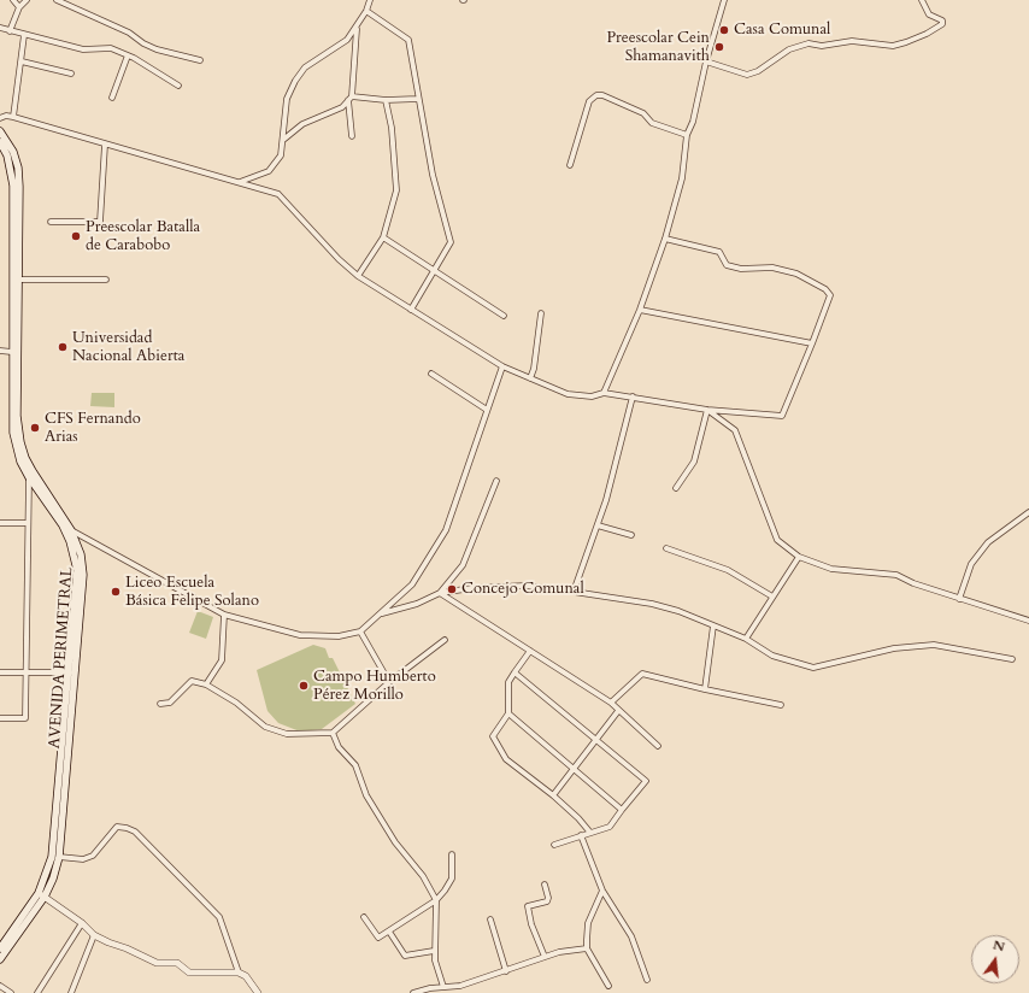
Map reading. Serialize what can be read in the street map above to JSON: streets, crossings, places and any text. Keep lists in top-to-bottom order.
{
  "streets": {
    "main road": ["AVENIDA PERIMETRAL"]
  },
  "places": [
    "Casa Comunal",
    "Preescolar Cein Shamanavith",
    "Preescolar Batalla de Carabobo",
    "Universidad Nacional Abierta",
    "CFS Fernando Arias",
    "Concejo Comunal",
    "Liceo Escuela Básica Felipe Solano",
    "Campo Humberto Pérez Morillo"
  ],
  "north": "top"
}
